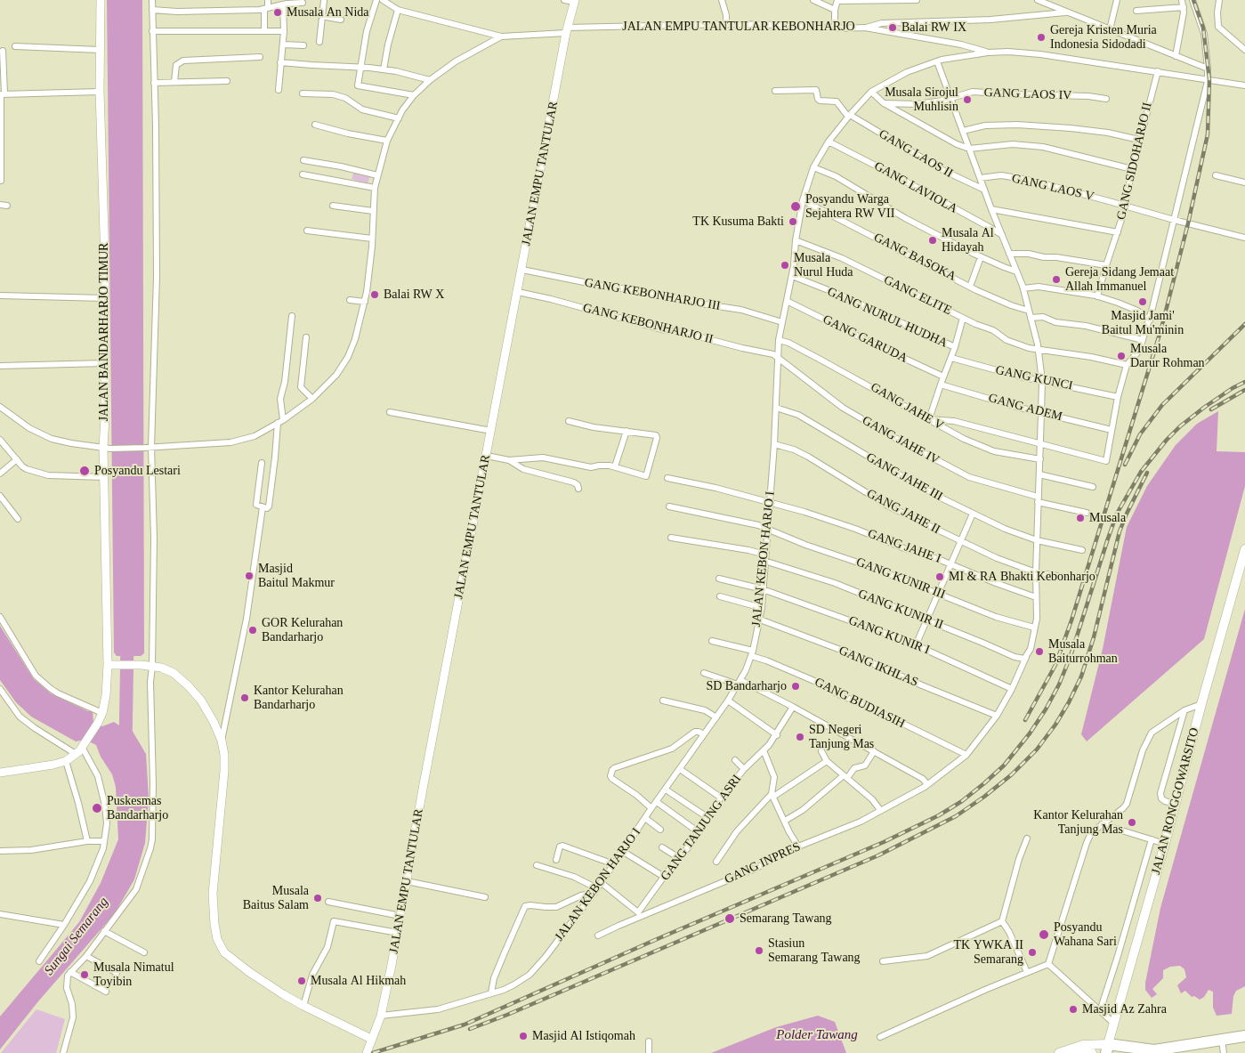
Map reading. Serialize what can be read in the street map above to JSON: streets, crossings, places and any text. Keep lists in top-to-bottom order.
{
  "streets": {
    "main road": ["JALAN RONGGOWARSITO"],
    "street": [
      "JALAN EMPU TANTULAR KEBONHARJO",
      "GANG LAOS IV",
      "GANG LAOS II",
      "GANG SIDOHARJO II",
      "JALAN EMPU TANTULAR",
      "GANG LAVIOLA",
      "GANG LAOS V",
      "GANG BASOKA",
      "GANG KEBONHARJO III",
      "GANG ELITE",
      "GANG NURUL HUDHA",
      "GANG KEBONHARJO II",
      "JALAN BANDARHARJO TIMUR",
      "GANG GARUDA",
      "GANG KUNCI",
      "GANG JAHE V",
      "GANG ADEM",
      "GANG JAHE IV",
      "GANG JAHE III",
      "GANG JAHE II",
      "GANG JAHE I",
      "JALAN KEBON HARJO I",
      "GANG KUNIR III",
      "GANG KUNIR II",
      "GANG KUNIR I",
      "GANG IKHLAS",
      "GANG BUDIASIH",
      "GANG TANJUNG ASRI",
      "GANG INPRES"
    ]
  },
  "crossings": [
    ["JALAN EMPU TANTULAR KEBONHARJO", "JALAN EMPU TANTULAR"],
    ["JALAN EMPU TANTULAR KEBONHARJO", "JALAN KEBON HARJO I"],
    ["GANG LAOS II", "JALAN KEBON HARJO I"],
    ["GANG SIDOHARJO II", "GANG LAOS V"],
    ["JALAN EMPU TANTULAR", "GANG KEBONHARJO III"],
    ["JALAN EMPU TANTULAR", "GANG KEBONHARJO II"],
    ["JALAN EMPU TANTULAR", "JALAN KEBON HARJO I"],
    ["GANG LAVIOLA", "JALAN KEBON HARJO I"],
    ["GANG BASOKA", "JALAN KEBON HARJO I"],
    ["GANG KEBONHARJO III", "JALAN KEBON HARJO I"],
    ["GANG ELITE", "GANG NURUL HUDHA"],
    ["GANG ELITE", "JALAN KEBON HARJO I"],
    ["GANG NURUL HUDHA", "JALAN KEBON HARJO I"],
    ["GANG KEBONHARJO II", "GANG JAHE IV"],
    ["GANG KEBONHARJO II", "JALAN KEBON HARJO I"],
    ["GANG GARUDA", "JALAN KEBON HARJO I"],
    ["GANG JAHE V", "JALAN KEBON HARJO I"],
    ["GANG JAHE IV", "JALAN KEBON HARJO I"],
    ["GANG JAHE III", "JALAN KEBON HARJO I"],
    ["GANG JAHE II", "JALAN KEBON HARJO I"],
    ["GANG JAHE I", "JALAN KEBON HARJO I"],
    ["JALAN KEBON HARJO I", "GANG KUNIR III"],
    ["JALAN KEBON HARJO I", "GANG KUNIR II"],
    ["JALAN KEBON HARJO I", "GANG KUNIR I"],
    ["JALAN KEBON HARJO I", "GANG IKHLAS"],
    ["JALAN KEBON HARJO I", "GANG BUDIASIH"],
    ["GANG KUNIR II", "GANG INPRES"],
    ["GANG KUNIR I", "GANG INPRES"],
    ["GANG IKHLAS", "GANG INPRES"],
    ["GANG BUDIASIH", "GANG INPRES"],
    ["GANG TANJUNG ASRI", "GANG INPRES"]
  ],
  "water": ["Sungai Semarang", "Polder Tawang"],
  "places": [
    "Musala An Nida",
    "Balai RW IX",
    "Gereja Kristen Muria Indonesia Sidodadi",
    "Musala Sirojul Muhlisin",
    "Posyandu Warga Sejahtera RW VII",
    "TK Kusuma Bakti",
    "Musala Al Hidayah",
    "Musala Nurul Huda",
    "Gereja Sidang Jemaat Allah Immanuel",
    "Balai RW X",
    "Masjid Jami' Baitul Mu'minin",
    "Musala Darur Rohman",
    "Posyandu Lestari",
    "Musala",
    "Masjid Baitul Makmur",
    "MI & RA Bhakti Kebonharjo",
    "GOR Kelurahan Bandarharjo",
    "Musala Baiturrohman",
    "SD Bandarharjo",
    "Kantor Kelurahan Bandarharjo",
    "SD Negeri Tanjung Mas",
    "Puskesmas Bandarharjo",
    "Kantor Kelurahan Tanjung Mas",
    "Musala Baitus Salam",
    "Semarang Tawang",
    "Posyandu Wahana Sari",
    "Stasiun Semarang Tawang",
    "TK YWKA II Semarang",
    "Musala Nimatul Toyibin",
    "Musala Al Hikmah",
    "Masjid Az Zahra",
    "Masjid Al Istiqomah"
  ]
}
